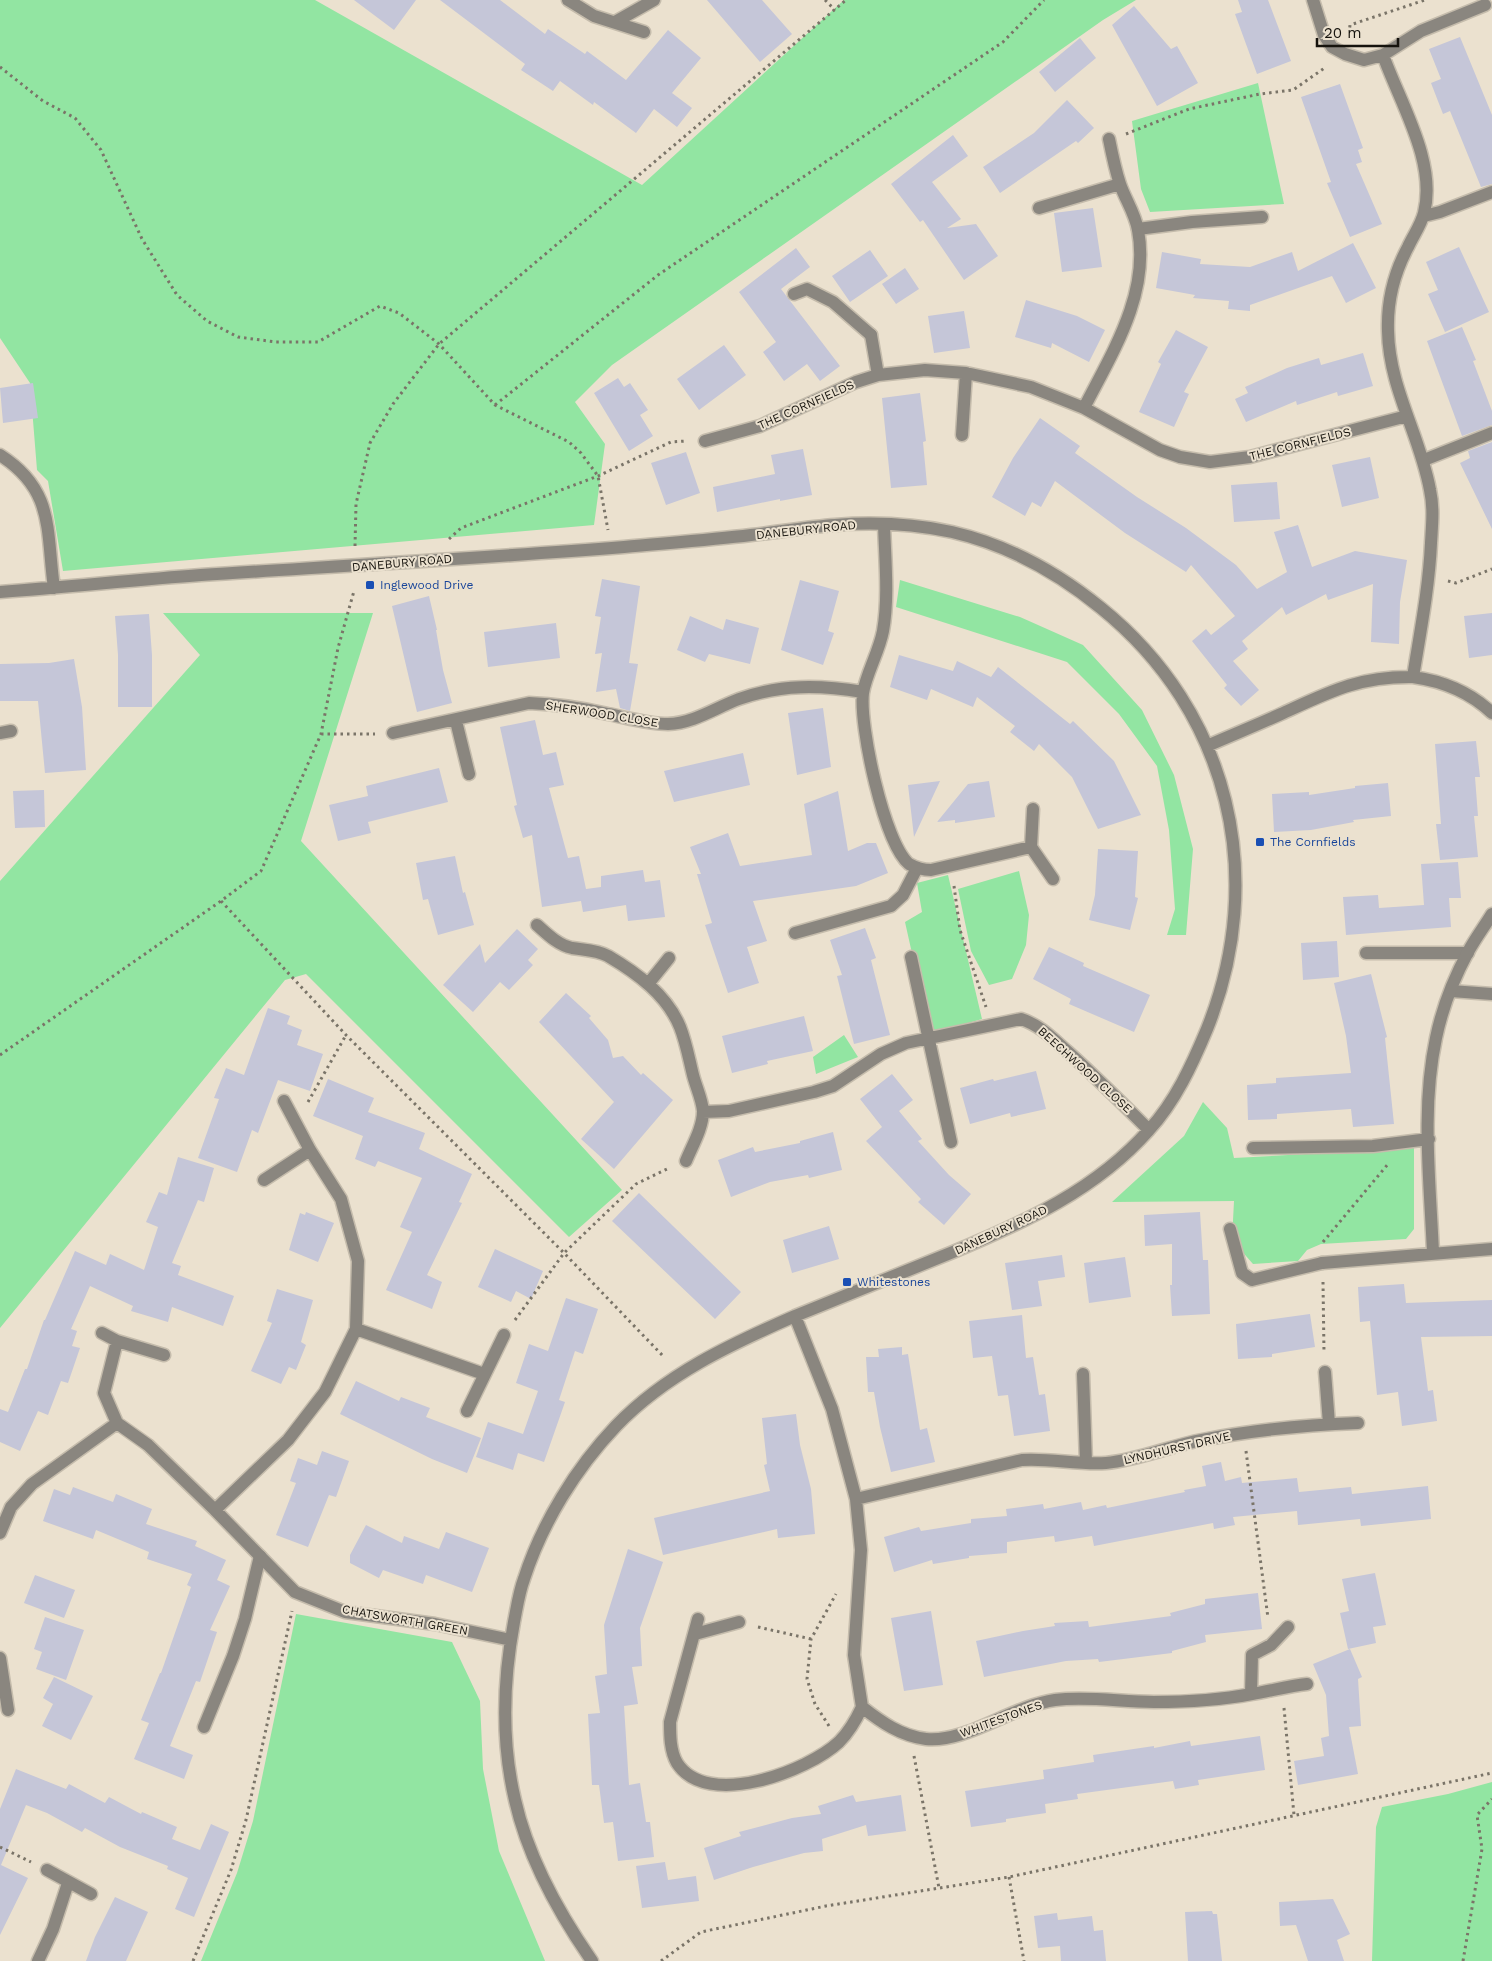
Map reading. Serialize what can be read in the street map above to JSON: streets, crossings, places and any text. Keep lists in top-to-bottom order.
{
  "streets": {
    "street": [
      "THE CORNFIELDS",
      "DANEBURY ROAD",
      "SHERWOOD CLOSE",
      "BEECHWOOD CLOSE",
      "LYNDHURST DRIVE",
      "CHATSWORTH GREEN",
      "WHITESTONES"
    ]
  },
  "crossings": [
    ["DANEBURY ROAD", "BEECHWOOD CLOSE"],
    ["DANEBURY ROAD", "CHATSWORTH GREEN"]
  ],
  "places": {
    "transit": ["Inglewood Drive", "The Cornfields", "Whitestones"]
  },
  "scale_bar": "20 m"
}
